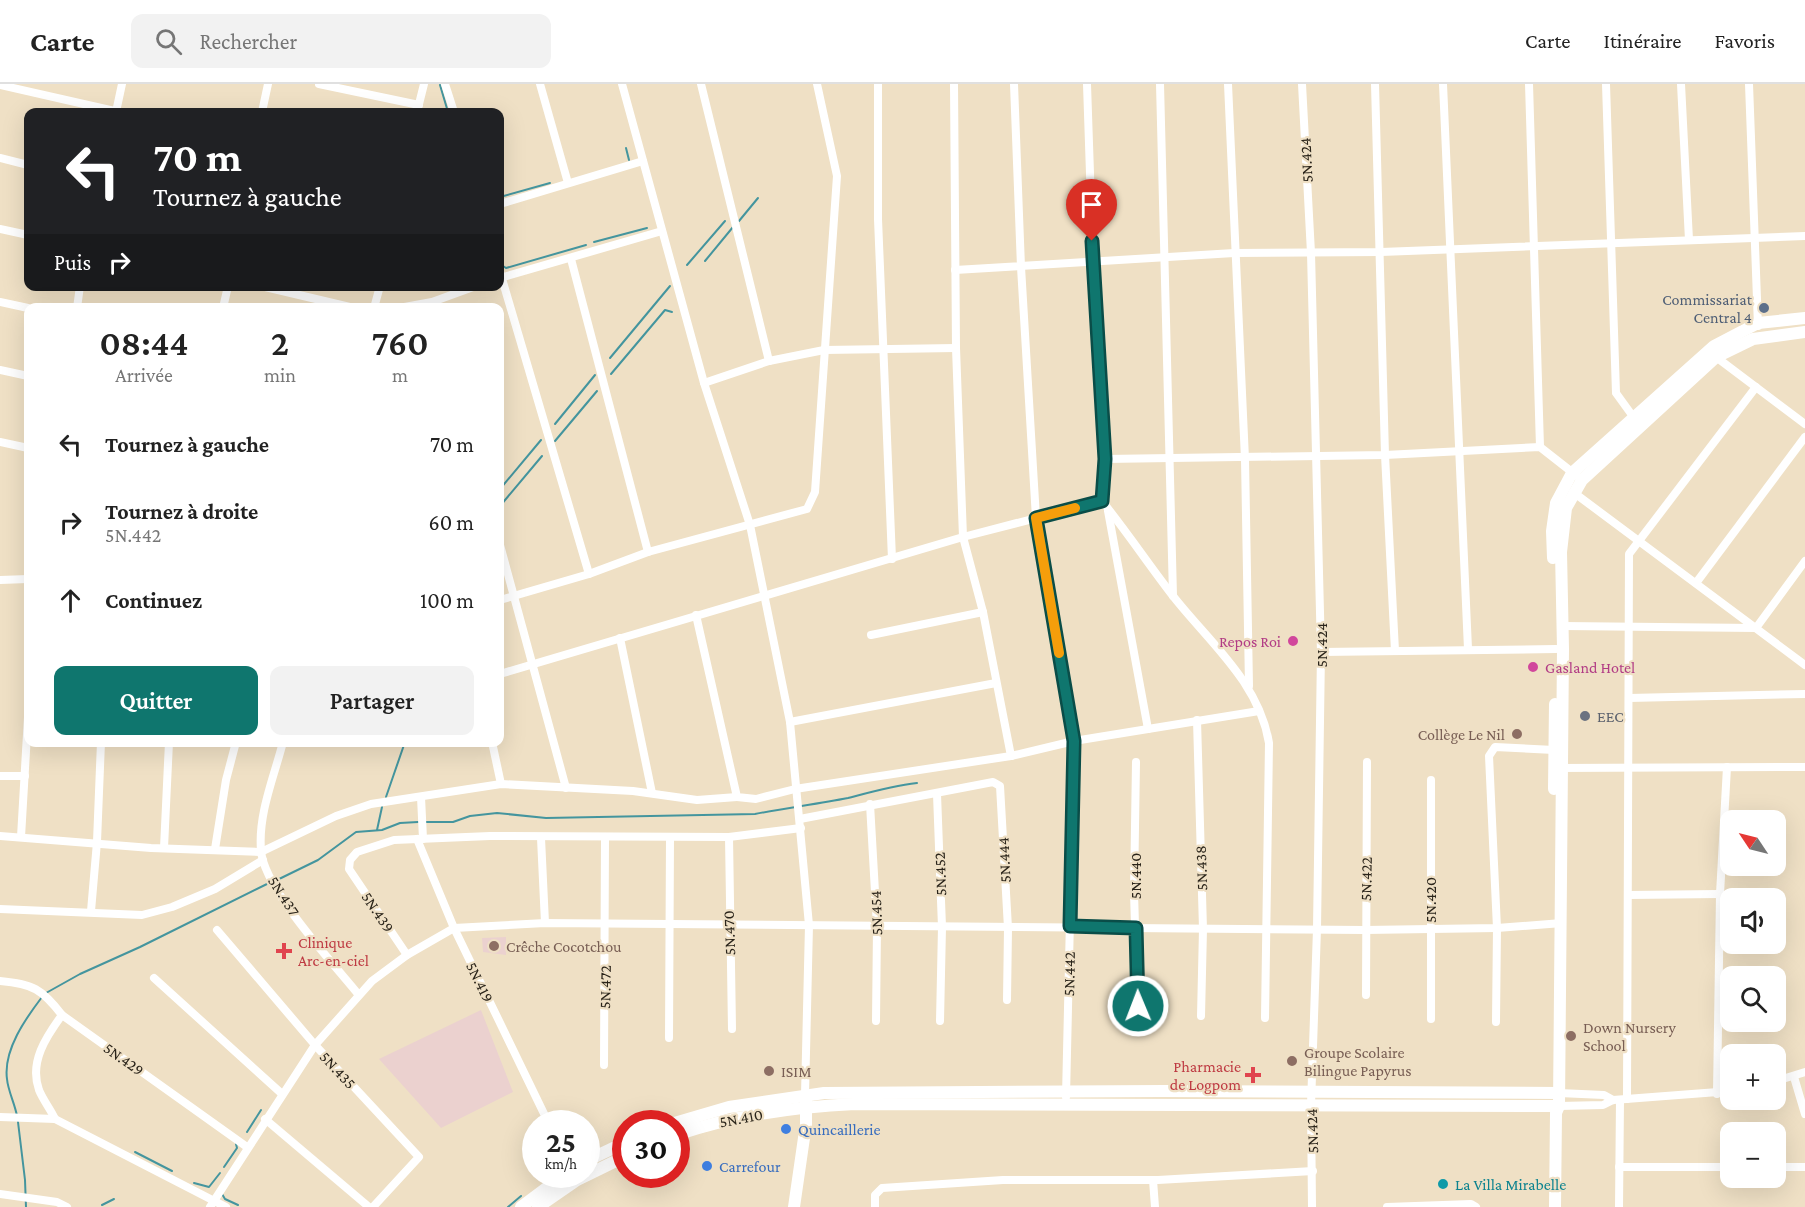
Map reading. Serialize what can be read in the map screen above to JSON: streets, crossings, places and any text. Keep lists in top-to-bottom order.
{
  "streets": {
    "main road": ["5N.410"],
    "street": [
      "5N.424",
      "5N.444",
      "5N.438",
      "5N.452",
      "5N.440",
      "5N.422",
      "5N.437",
      "5N.420",
      "5N.439",
      "5N.454",
      "5N.470",
      "5N.442",
      "5N.419",
      "5N.472",
      "5N.429",
      "5N.435"
    ]
  },
  "crossings": [
    ["5N.444", "5N.452"],
    ["5N.439", "5N.419"]
  ],
  "places": {
    "other": [
      "Commissariat Central 4",
      "Repos Roi",
      "Gasland Hotel",
      "EEC",
      "Collège Le Nil",
      "Crêche Cocotchou",
      "Down Nursery School",
      "Groupe Scolaire Bilingue Papyrus",
      "ISIM",
      "Quincaillerie",
      "Carrefour",
      "La Villa Mirabelle"
    ],
    "health": ["Clinique Arc-en-ciel", "Pharmacie de Logpom"]
  },
  "north": "top left",
  "page": {
    "header": "Carte",
    "search": "Rechercher",
    "nav": ["Carte", "Itinéraire", "Favoris"],
    "turn": ["70 m", "Tournez à gauche"],
    "then": "Puis",
    "eta": [
      "08:44",
      "Arrivée",
      "2",
      "min",
      "760",
      "m"
    ],
    "list": [
      {
        "name": "Tournez à gauche",
        "value": "70 m"
      },
      {
        "name": "Tournez à droite",
        "note": "5N.442",
        "value": "60 m"
      },
      {
        "name": "Continuez",
        "value": "100 m"
      }
    ],
    "buttons": ["Quitter", "Partager"],
    "map_buttons": ["+", "−"],
    "speed": "25 km/h",
    "limit": "30"
  }
}
